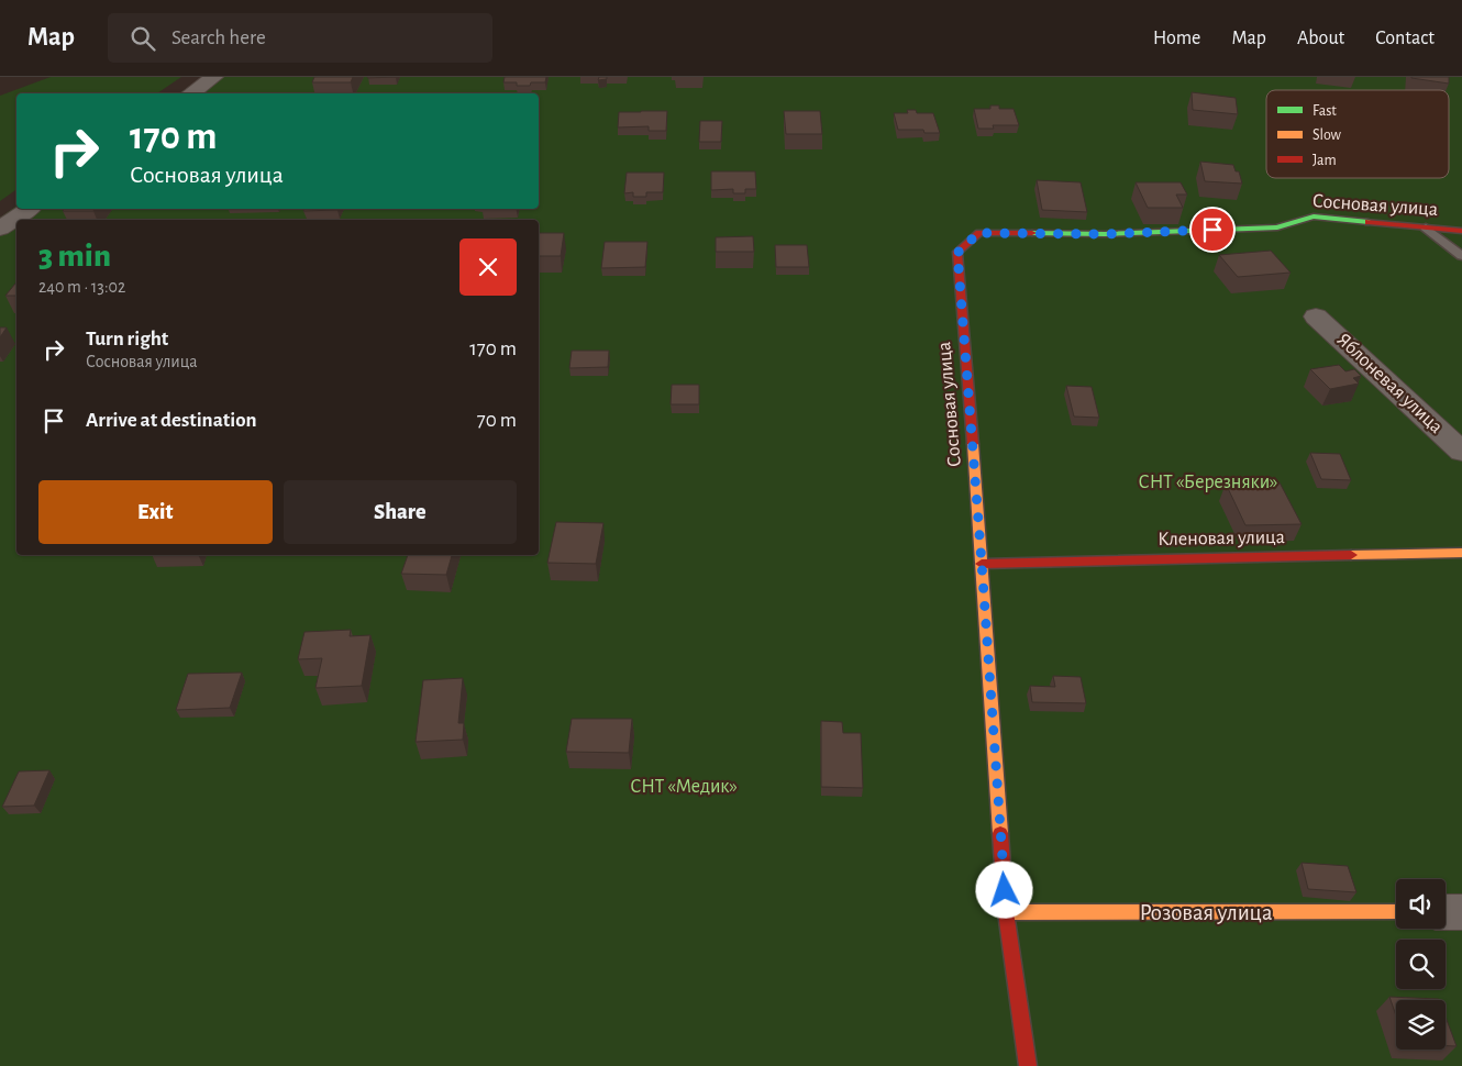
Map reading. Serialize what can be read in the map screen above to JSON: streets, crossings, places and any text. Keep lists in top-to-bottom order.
{
  "streets": {
    "street": [
      "Сосновая улица",
      "Яблоневая улица",
      "Кленовая улица",
      "Розовая улица"
    ]
  },
  "crossings": [
    ["Сосновая улица", "Кленовая улица"],
    ["Сосновая улица", "Розовая улица"]
  ],
  "parks": ["СНТ «Березняки»", "СНТ «Медик»"],
  "legend": ["Fast", "Slow", "Jam"],
  "page": {
    "header": "Map",
    "search": "Search here",
    "nav": [
      "Home",
      "Map",
      "About",
      "Contact"
    ],
    "turn": ["170 m", "Сосновая улица"],
    "heading": ["3 min", "240 m · 13:02"],
    "list": [
      {
        "name": "Turn right",
        "note": "Сосновая улица",
        "value": "170 m"
      },
      {
        "name": "Arrive at destination",
        "value": "70 m"
      }
    ],
    "buttons": ["Exit", "Share"]
  }
}
